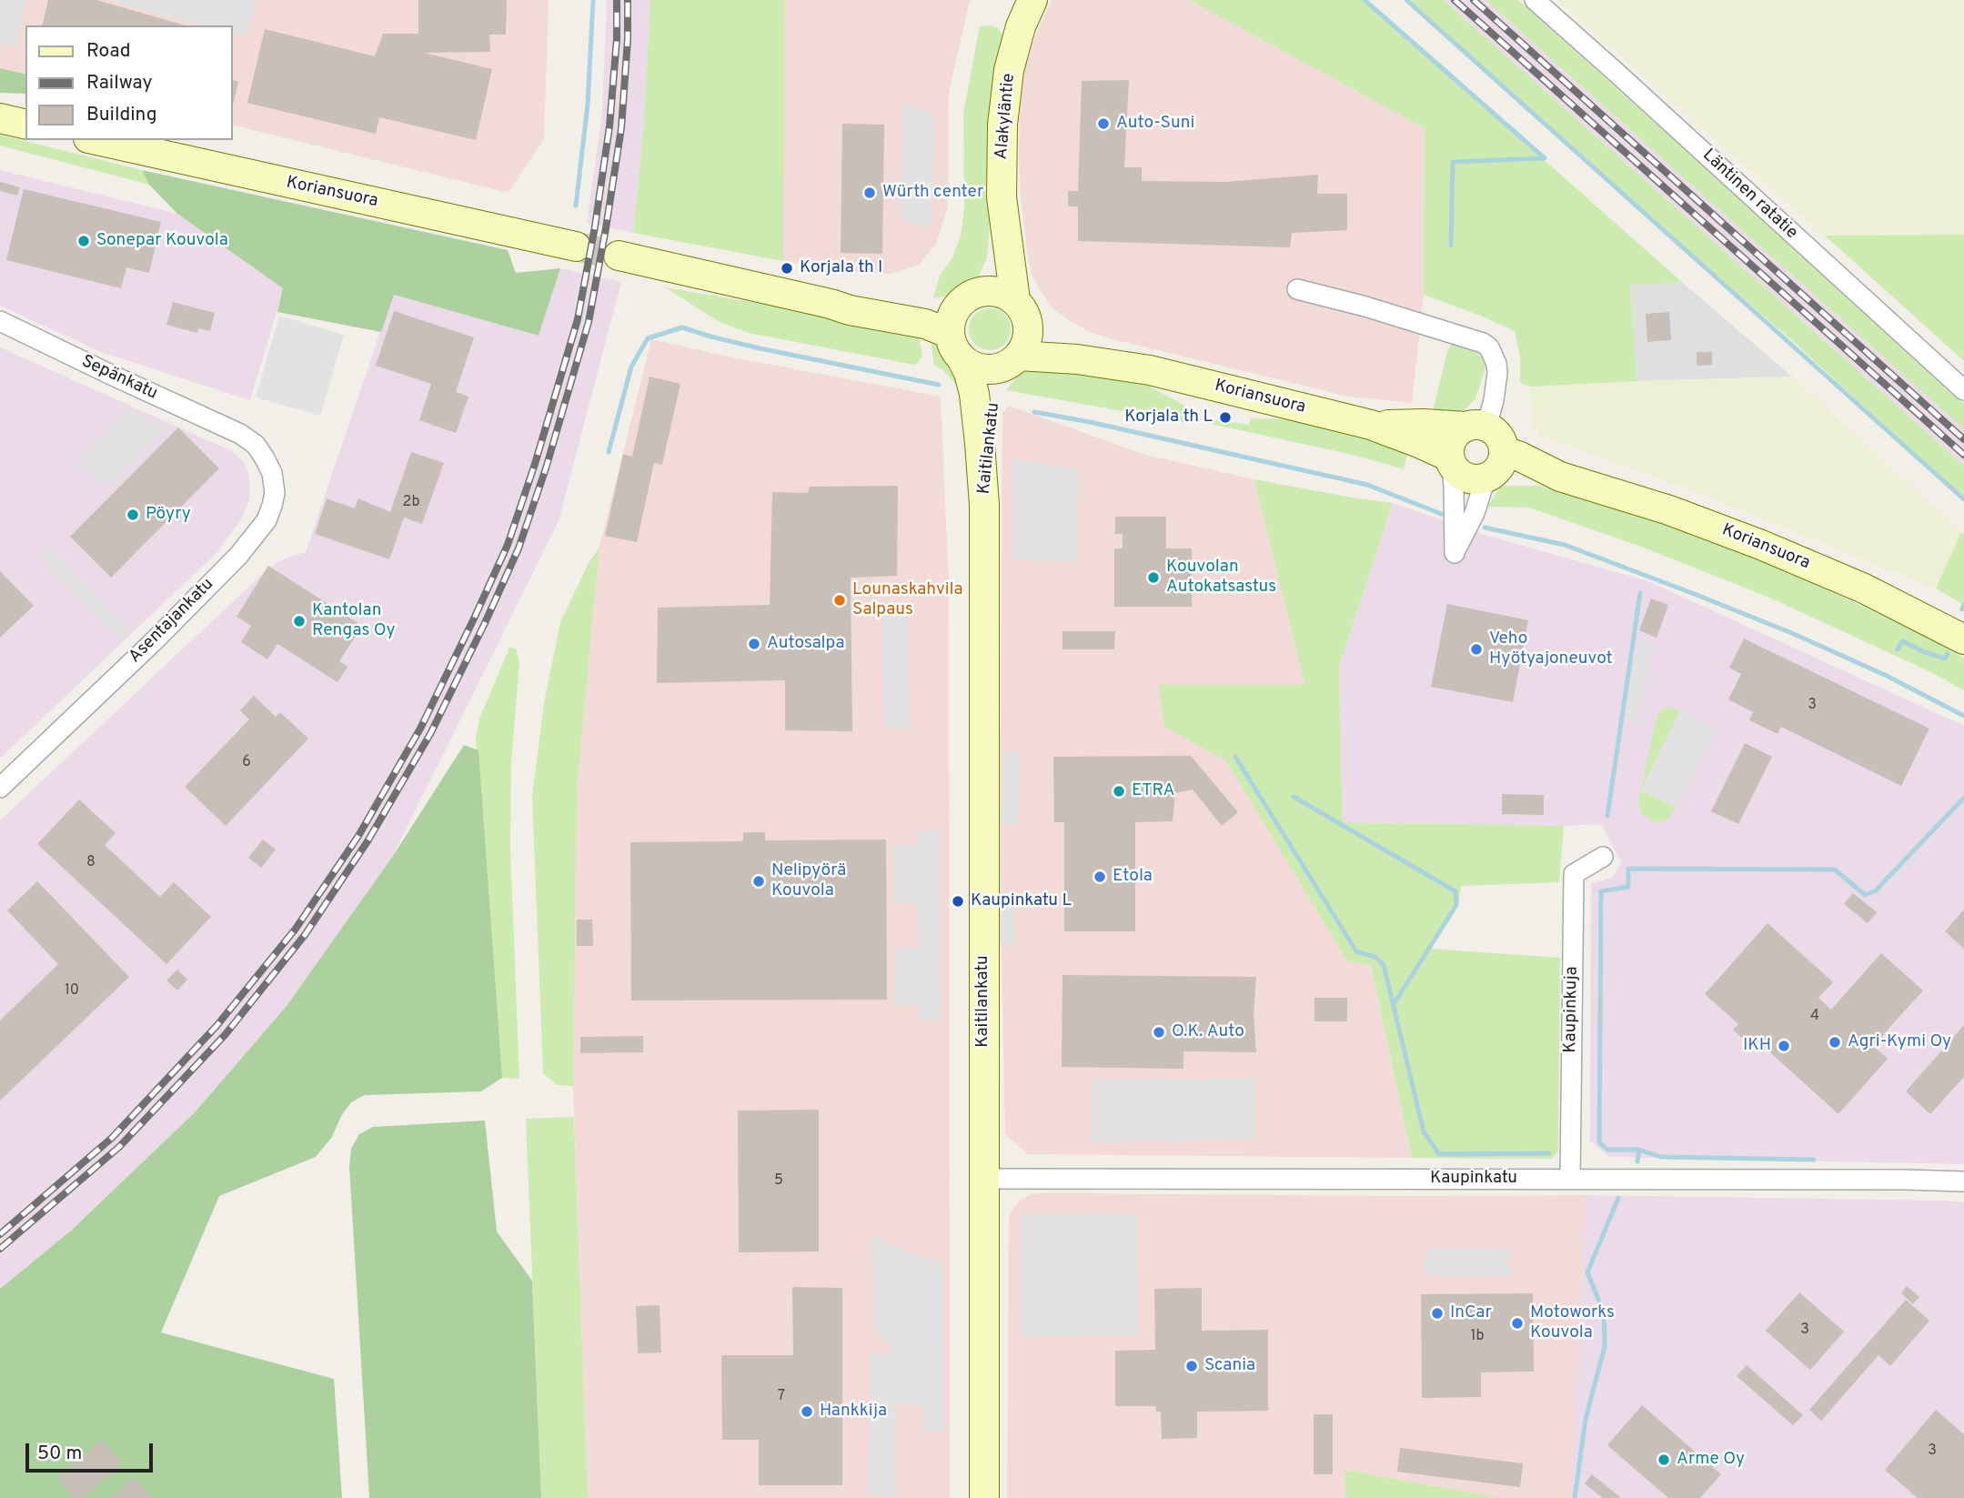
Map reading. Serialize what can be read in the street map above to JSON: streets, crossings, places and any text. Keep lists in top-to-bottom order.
{
  "streets": {
    "main road": ["Alakyläntie", "Koriansuora", "Kaitilankatu"],
    "street": [
      "Läntinen ratatie",
      "Sepänkatu",
      "Asentajankatu",
      "Kaupinkuja",
      "Kaupinkatu"
    ]
  },
  "crossings": [
    ["Alakyläntie", "Koriansuora"],
    ["Alakyläntie", "Kaitilankatu"],
    ["Koriansuora", "Kaitilankatu"],
    ["Sepänkatu", "Asentajankatu"],
    ["Kaitilankatu", "Kaupinkatu"],
    ["Kaupinkuja", "Kaupinkatu"]
  ],
  "places": [
    "Auto-Suni",
    "Würth center",
    "Sonepar Kouvola",
    "Korjala th I",
    "Korjala th L",
    "Pöyry",
    "Kouvolan Autokatsastus",
    "Lounaskahvila Salpaus",
    "Kantolan Rengas Oy",
    "Autosalpa",
    "Veho Hyötyajoneuvot",
    "ETRA",
    "Etola",
    "Nelipyörä Kouvola",
    "Kaupinkatu L",
    "O.K. Auto",
    "Agri-Kymi Oy",
    "IKH",
    "InCar",
    "Motoworks Kouvola",
    "Scania",
    "Hankkija",
    "Arme Oy"
  ],
  "house_numbers": [
    "2b",
    "3",
    "6",
    "8",
    "10",
    "4",
    "5",
    "3",
    "1b",
    "7",
    "3"
  ],
  "legend": ["Road", "Railway", "Building"],
  "scale_bar": "50 m"
}
